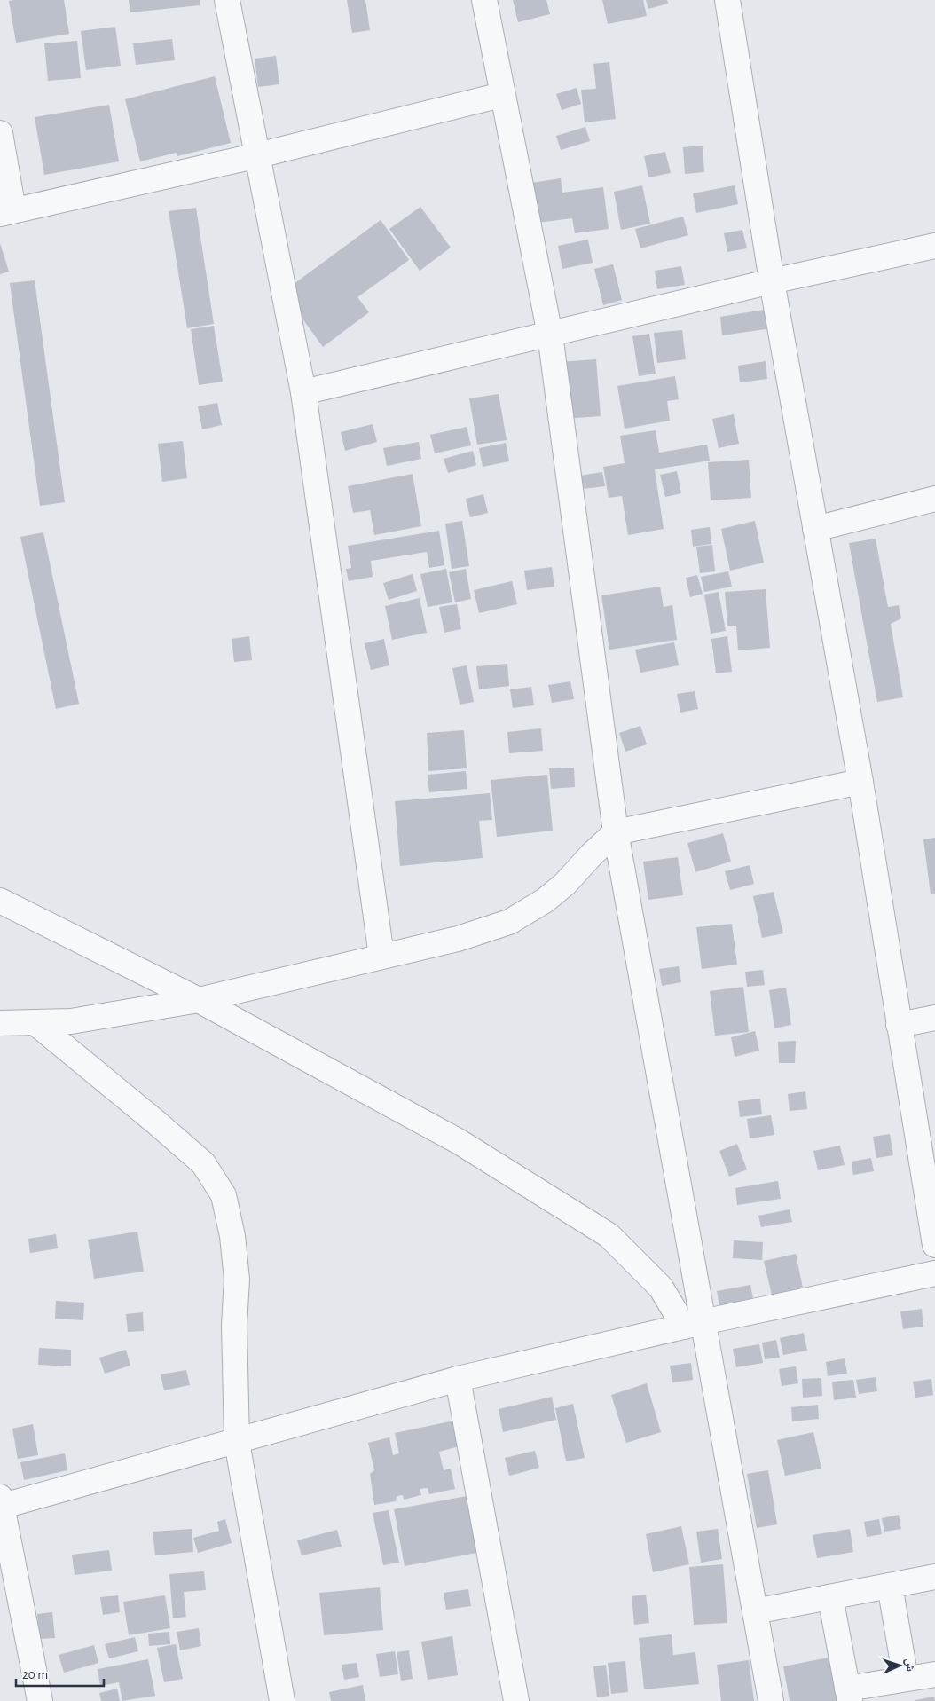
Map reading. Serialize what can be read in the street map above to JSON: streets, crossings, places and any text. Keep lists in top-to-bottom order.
{
  "scale_bar": "20 m",
  "north": "right"
}
